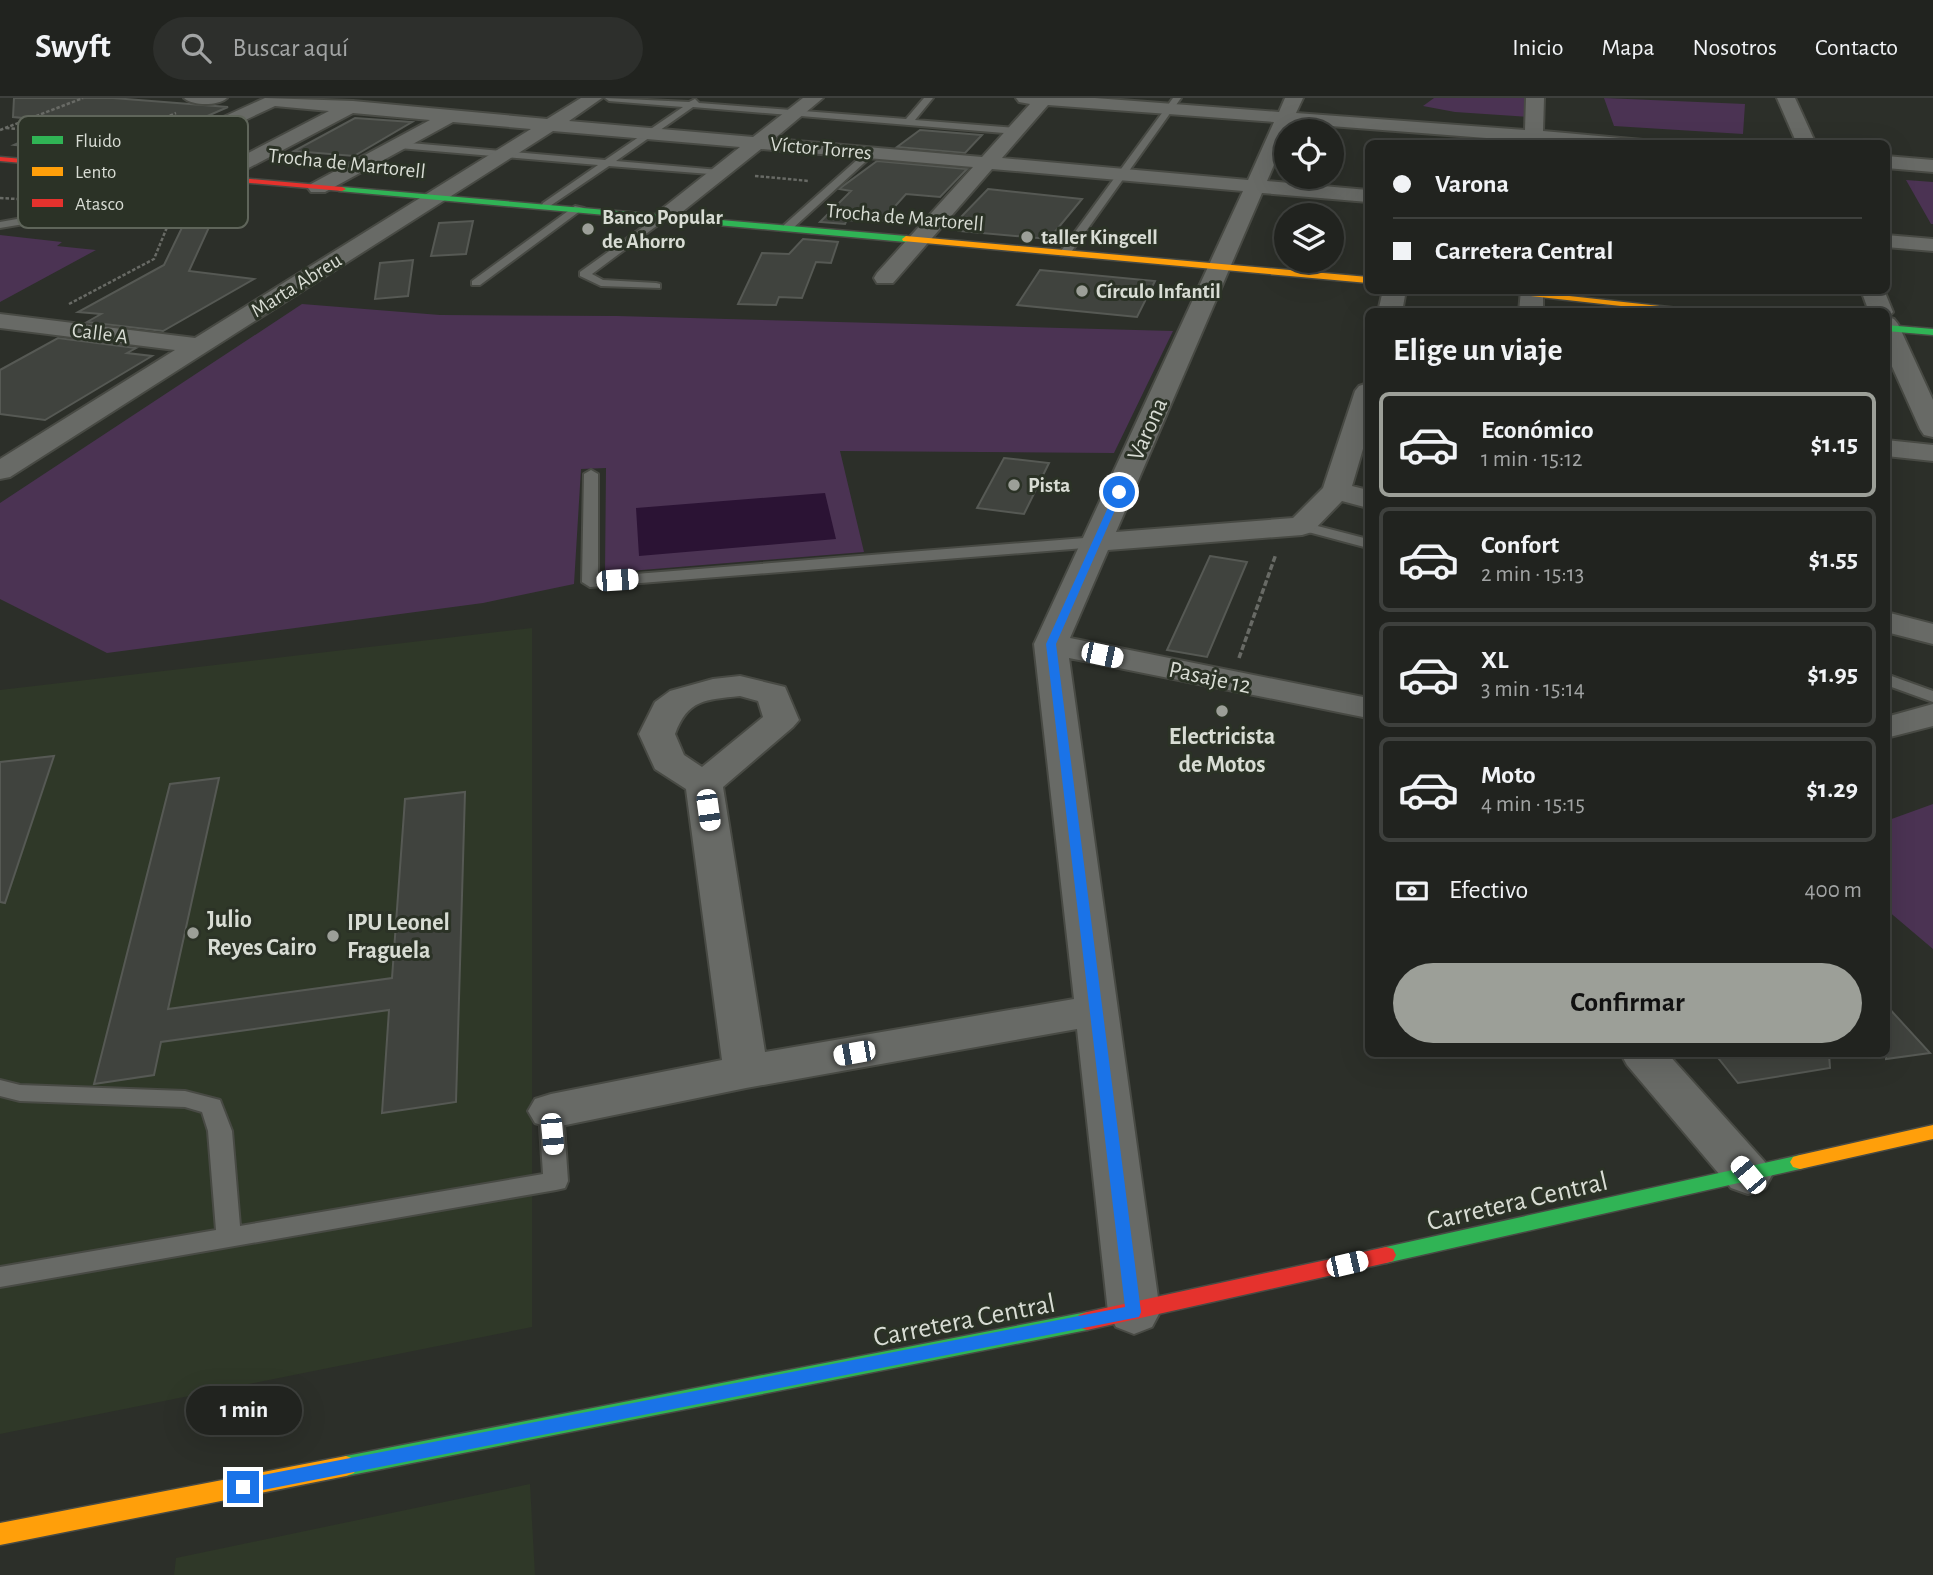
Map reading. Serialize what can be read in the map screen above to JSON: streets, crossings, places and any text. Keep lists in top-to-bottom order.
{
  "streets": {
    "street": [
      "Víctor Torres",
      "Trocha de Martorell",
      "Marta Abreu",
      "Calle A",
      "Varona",
      "Pasaje 12",
      "Carretera Central"
    ]
  },
  "crossings": [
    ["Víctor Torres", "Marta Abreu"],
    ["Víctor Torres", "Varona"],
    ["Trocha de Martorell", "Marta Abreu"],
    ["Trocha de Martorell", "Varona"],
    ["Marta Abreu", "Calle A"],
    ["Varona", "Pasaje 12"]
  ],
  "places": [
    "Banco Popular de Ahorro",
    "taller Kingcell",
    "Círculo Infantil",
    "Pista",
    "Electricista de Motos",
    "Julio Reyes Cairo",
    "IPU Leonel Fraguela"
  ],
  "legend": ["Fluido", "Lento", "Atasco"],
  "page": {
    "header": "Swyft",
    "search": "Buscar aquí",
    "nav": [
      "Inicio",
      "Mapa",
      "Nosotros",
      "Contacto"
    ],
    "banner": ["Varona", "Carretera Central"],
    "heading": "Elige un viaje",
    "list": [
      {
        "name": "Económico",
        "note": "1 min · 15:12",
        "value": "$1.15"
      },
      {
        "name": "Confort",
        "note": "2 min · 15:13",
        "value": "$1.55"
      },
      {
        "name": "XL",
        "note": "3 min · 15:14",
        "value": "$1.95"
      },
      {
        "name": "Moto",
        "note": "4 min · 15:15",
        "value": "$1.29"
      }
    ],
    "pay": ["Efectivo", "400 m"],
    "buttons": "Confirmar",
    "bubble": "1 min"
  }
}
